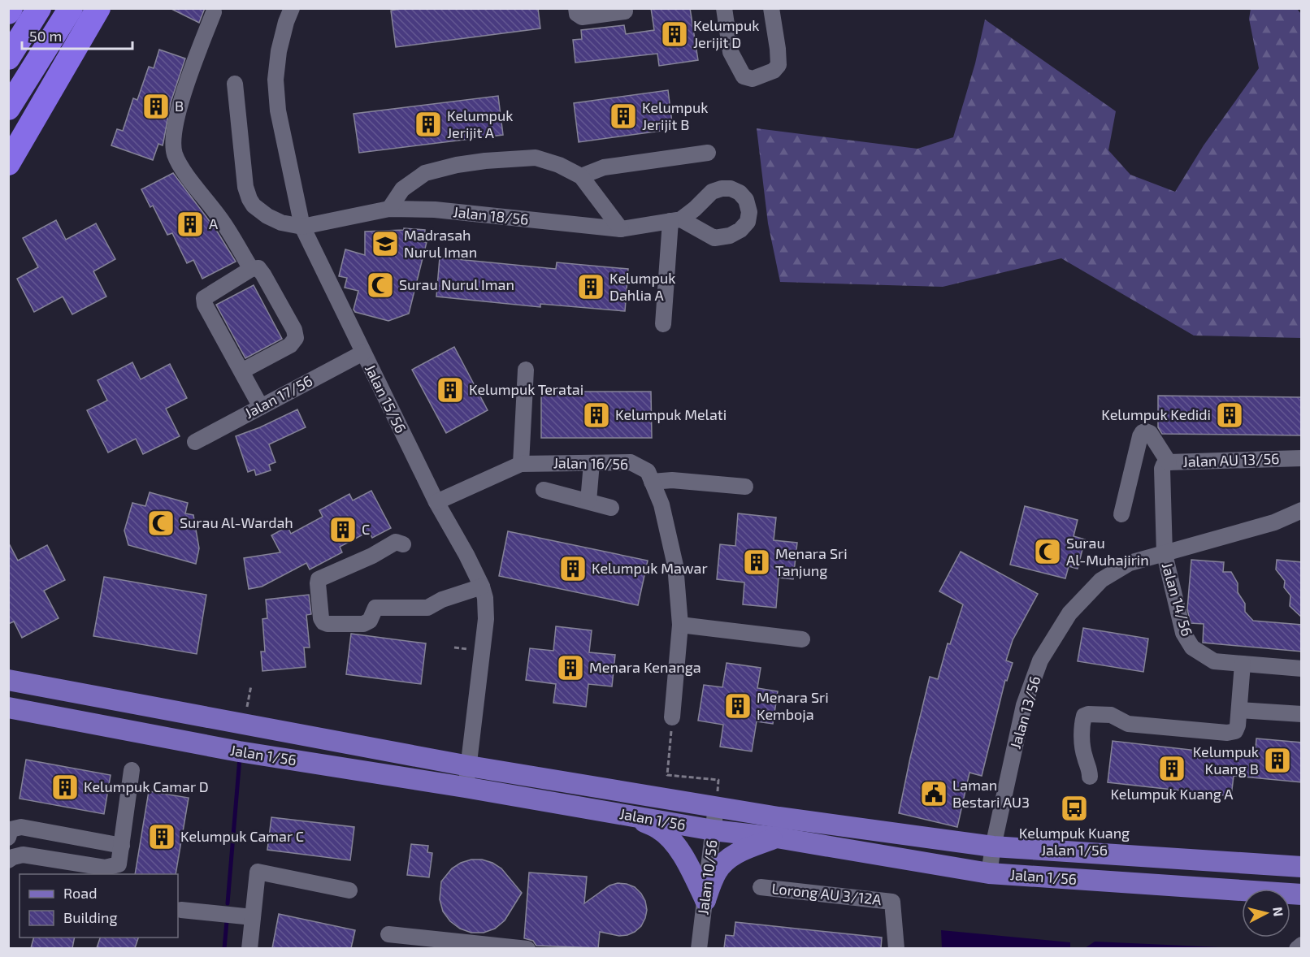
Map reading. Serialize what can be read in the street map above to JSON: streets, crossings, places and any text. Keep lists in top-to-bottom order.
{
  "streets": {
    "main road": ["Jalan 1/56"],
    "street": [
      "Jalan 18/56",
      "Jalan 17/56",
      "Jalan 15/56",
      "Jalan AU 13/56",
      "Jalan 16/56",
      "Jalan 14/56",
      "Jalan 13/56",
      "Jalan 10/56",
      "Lorong AU 3/12A"
    ]
  },
  "crossings": [
    ["Jalan 18/56", "Jalan 15/56"],
    ["Jalan 17/56", "Jalan 15/56"],
    ["Jalan 15/56", "Jalan 16/56"],
    ["Jalan 15/56", "Jalan 1/56"],
    ["Jalan AU 13/56", "Jalan 14/56"],
    ["Jalan AU 13/56", "Jalan 13/56"],
    ["Jalan 14/56", "Jalan 13/56"],
    ["Jalan 13/56", "Jalan 1/56"],
    ["Jalan 1/56", "Jalan 10/56"]
  ],
  "places": {
    "building": [
      "Kelumpuk Jerijit D",
      "B",
      "Kelumpuk Jerijit B",
      "Kelumpuk Jerijit A",
      "A",
      "Kelumpuk Dahlia A",
      "Kelumpuk Teratai",
      "Kelumpuk Melati",
      "Kelumpuk Kedidi",
      "C",
      "Menara Sri Tanjung",
      "Kelumpuk Mawar",
      "Menara Kenanga",
      "Menara Sri Kemboja",
      "Kelumpuk Kuang B",
      "Kelumpuk Kuang A",
      "Kelumpuk Camar D",
      "Kelumpuk Camar C"
    ],
    "school or university": ["Madrasah Nurul Iman"],
    "mosque": ["Surau Nurul Iman", "Surau Al-Wardah", "Surau Al-Muhajirin"],
    "public building": ["Laman Bestari AU3"],
    "bus stop": ["Kelumpuk Kuang Jalan 1/56"]
  },
  "legend": ["Road", "Building"],
  "scale_bar": "50 m",
  "north": "right"
}
